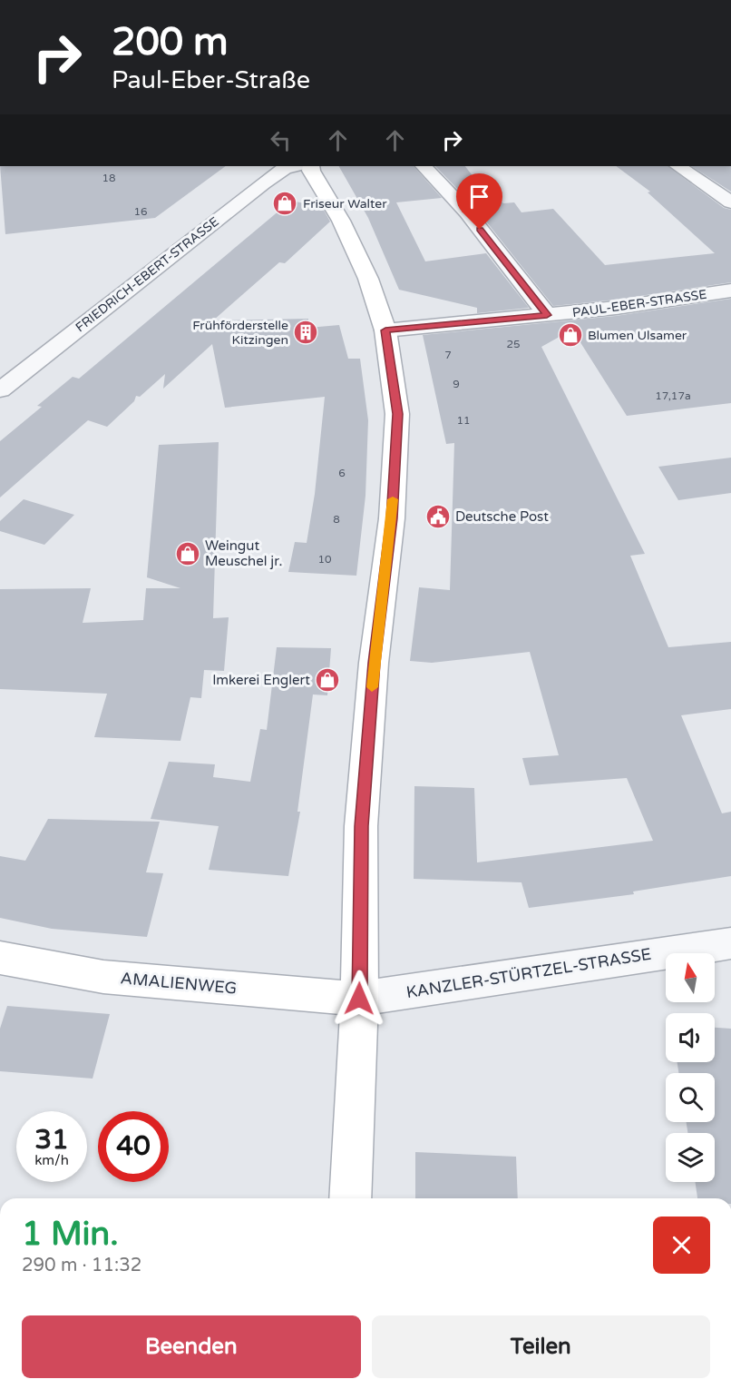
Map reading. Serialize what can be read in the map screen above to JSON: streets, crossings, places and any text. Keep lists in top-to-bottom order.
{
  "streets": {
    "street": [
      "FRIEDRICH-EBERT-STRASSE",
      "PAUL-EBER-STRASSE",
      "KANZLER-STÜRTZEL-STRASSE",
      "AMALIENWEG"
    ]
  },
  "crossings": [
    ["KANZLER-STÜRTZEL-STRASSE", "AMALIENWEG"]
  ],
  "places": {
    "shop": [
      "Friseur Walter",
      "Blumen Ulsamer",
      "Weingut Meuschel jr.",
      "Imkerei Englert"
    ],
    "building": ["Frühförderstelle Kitzingen"],
    "public building": ["Deutsche Post"]
  },
  "house_numbers": [
    "18",
    "16",
    "25",
    "7",
    "9",
    "17,17a",
    "11",
    "6",
    "8",
    "10"
  ],
  "north": "top",
  "page": {
    "turn": ["200 m", "Paul-Eber-Straße"],
    "speed": "31 km/h",
    "limit": "40",
    "heading": ["1 Min.", "290 m · 11:32"],
    "buttons": ["Beenden", "Teilen"]
  }
}
